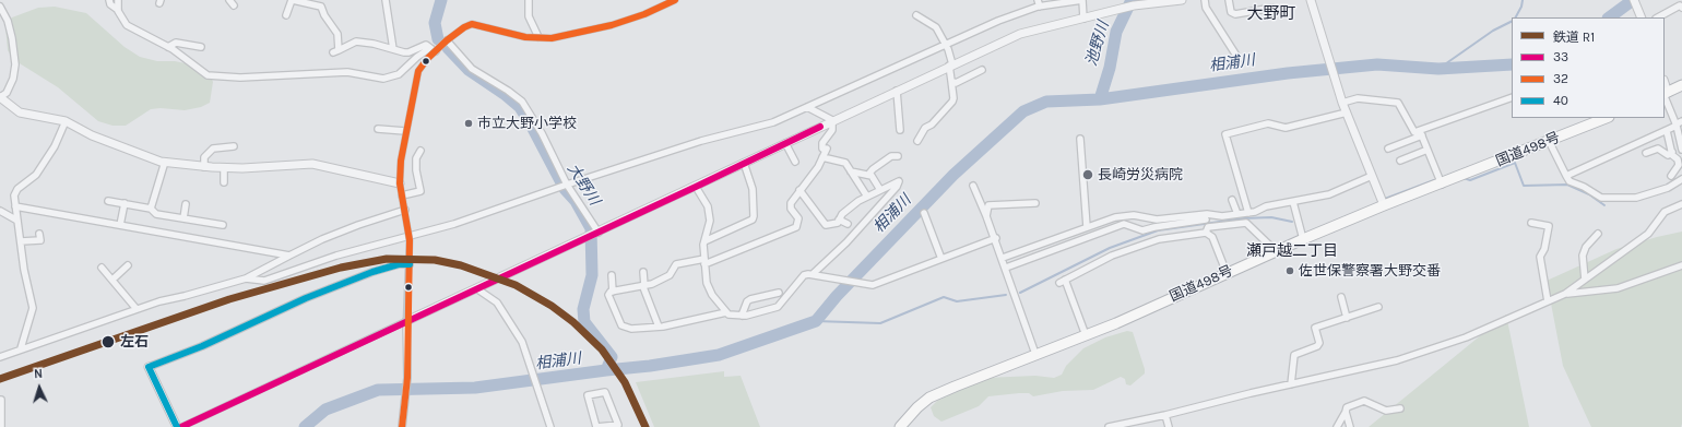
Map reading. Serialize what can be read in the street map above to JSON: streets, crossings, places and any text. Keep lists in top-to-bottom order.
{
  "streets": {
    "highway": ["国道498号"]
  },
  "districts": ["大野町", "瀬戸越二丁目"],
  "water": ["池野川", "相浦川", "大野川"],
  "places": [
    "市立大野小学校",
    "長崎労災病院",
    "佐世保警察署大野交番",
    "左石"
  ],
  "lines": [
    "transit line 32",
    "transit line 33",
    "rail line R1",
    "transit line 40"
  ],
  "legend": [
    "鉄道 R1",
    "33",
    "32",
    "40"
  ],
  "north": "top"
}
